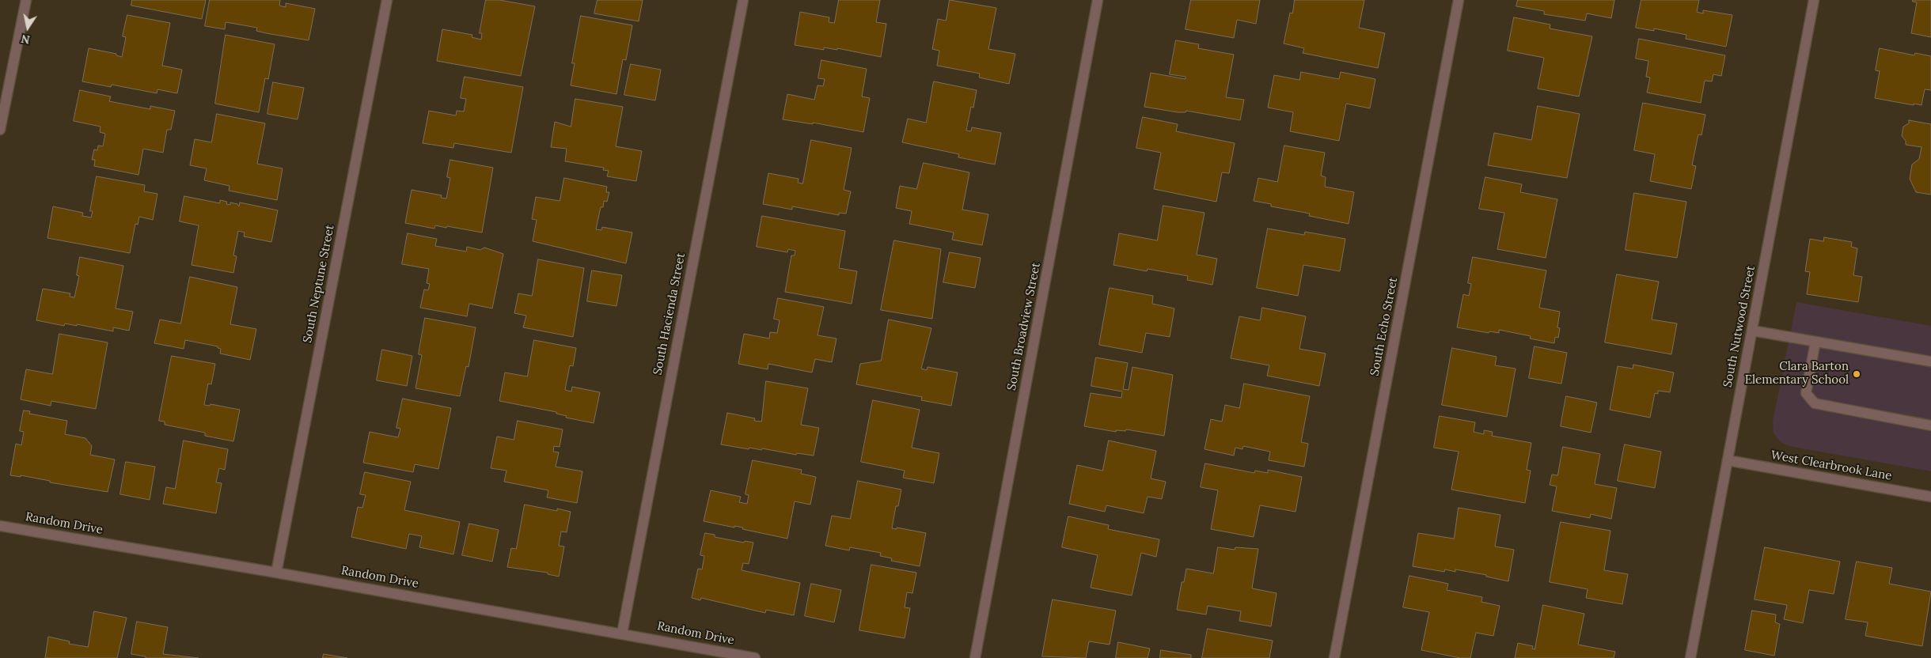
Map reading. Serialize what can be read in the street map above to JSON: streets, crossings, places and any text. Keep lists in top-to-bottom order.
{
  "streets": {
    "street": [
      "South Neptune Street",
      "South Hacienda Street",
      "South Broadview Street",
      "South Echo Street",
      "South Nutwood Street",
      "West Clearbrook Lane",
      "Random Drive"
    ]
  },
  "crossings": [
    ["South Neptune Street", "Random Drive"],
    ["South Hacienda Street", "Random Drive"],
    ["South Nutwood Street", "West Clearbrook Lane"]
  ],
  "places": ["Clara Barton Elementary School"],
  "north": "bottom"
}
